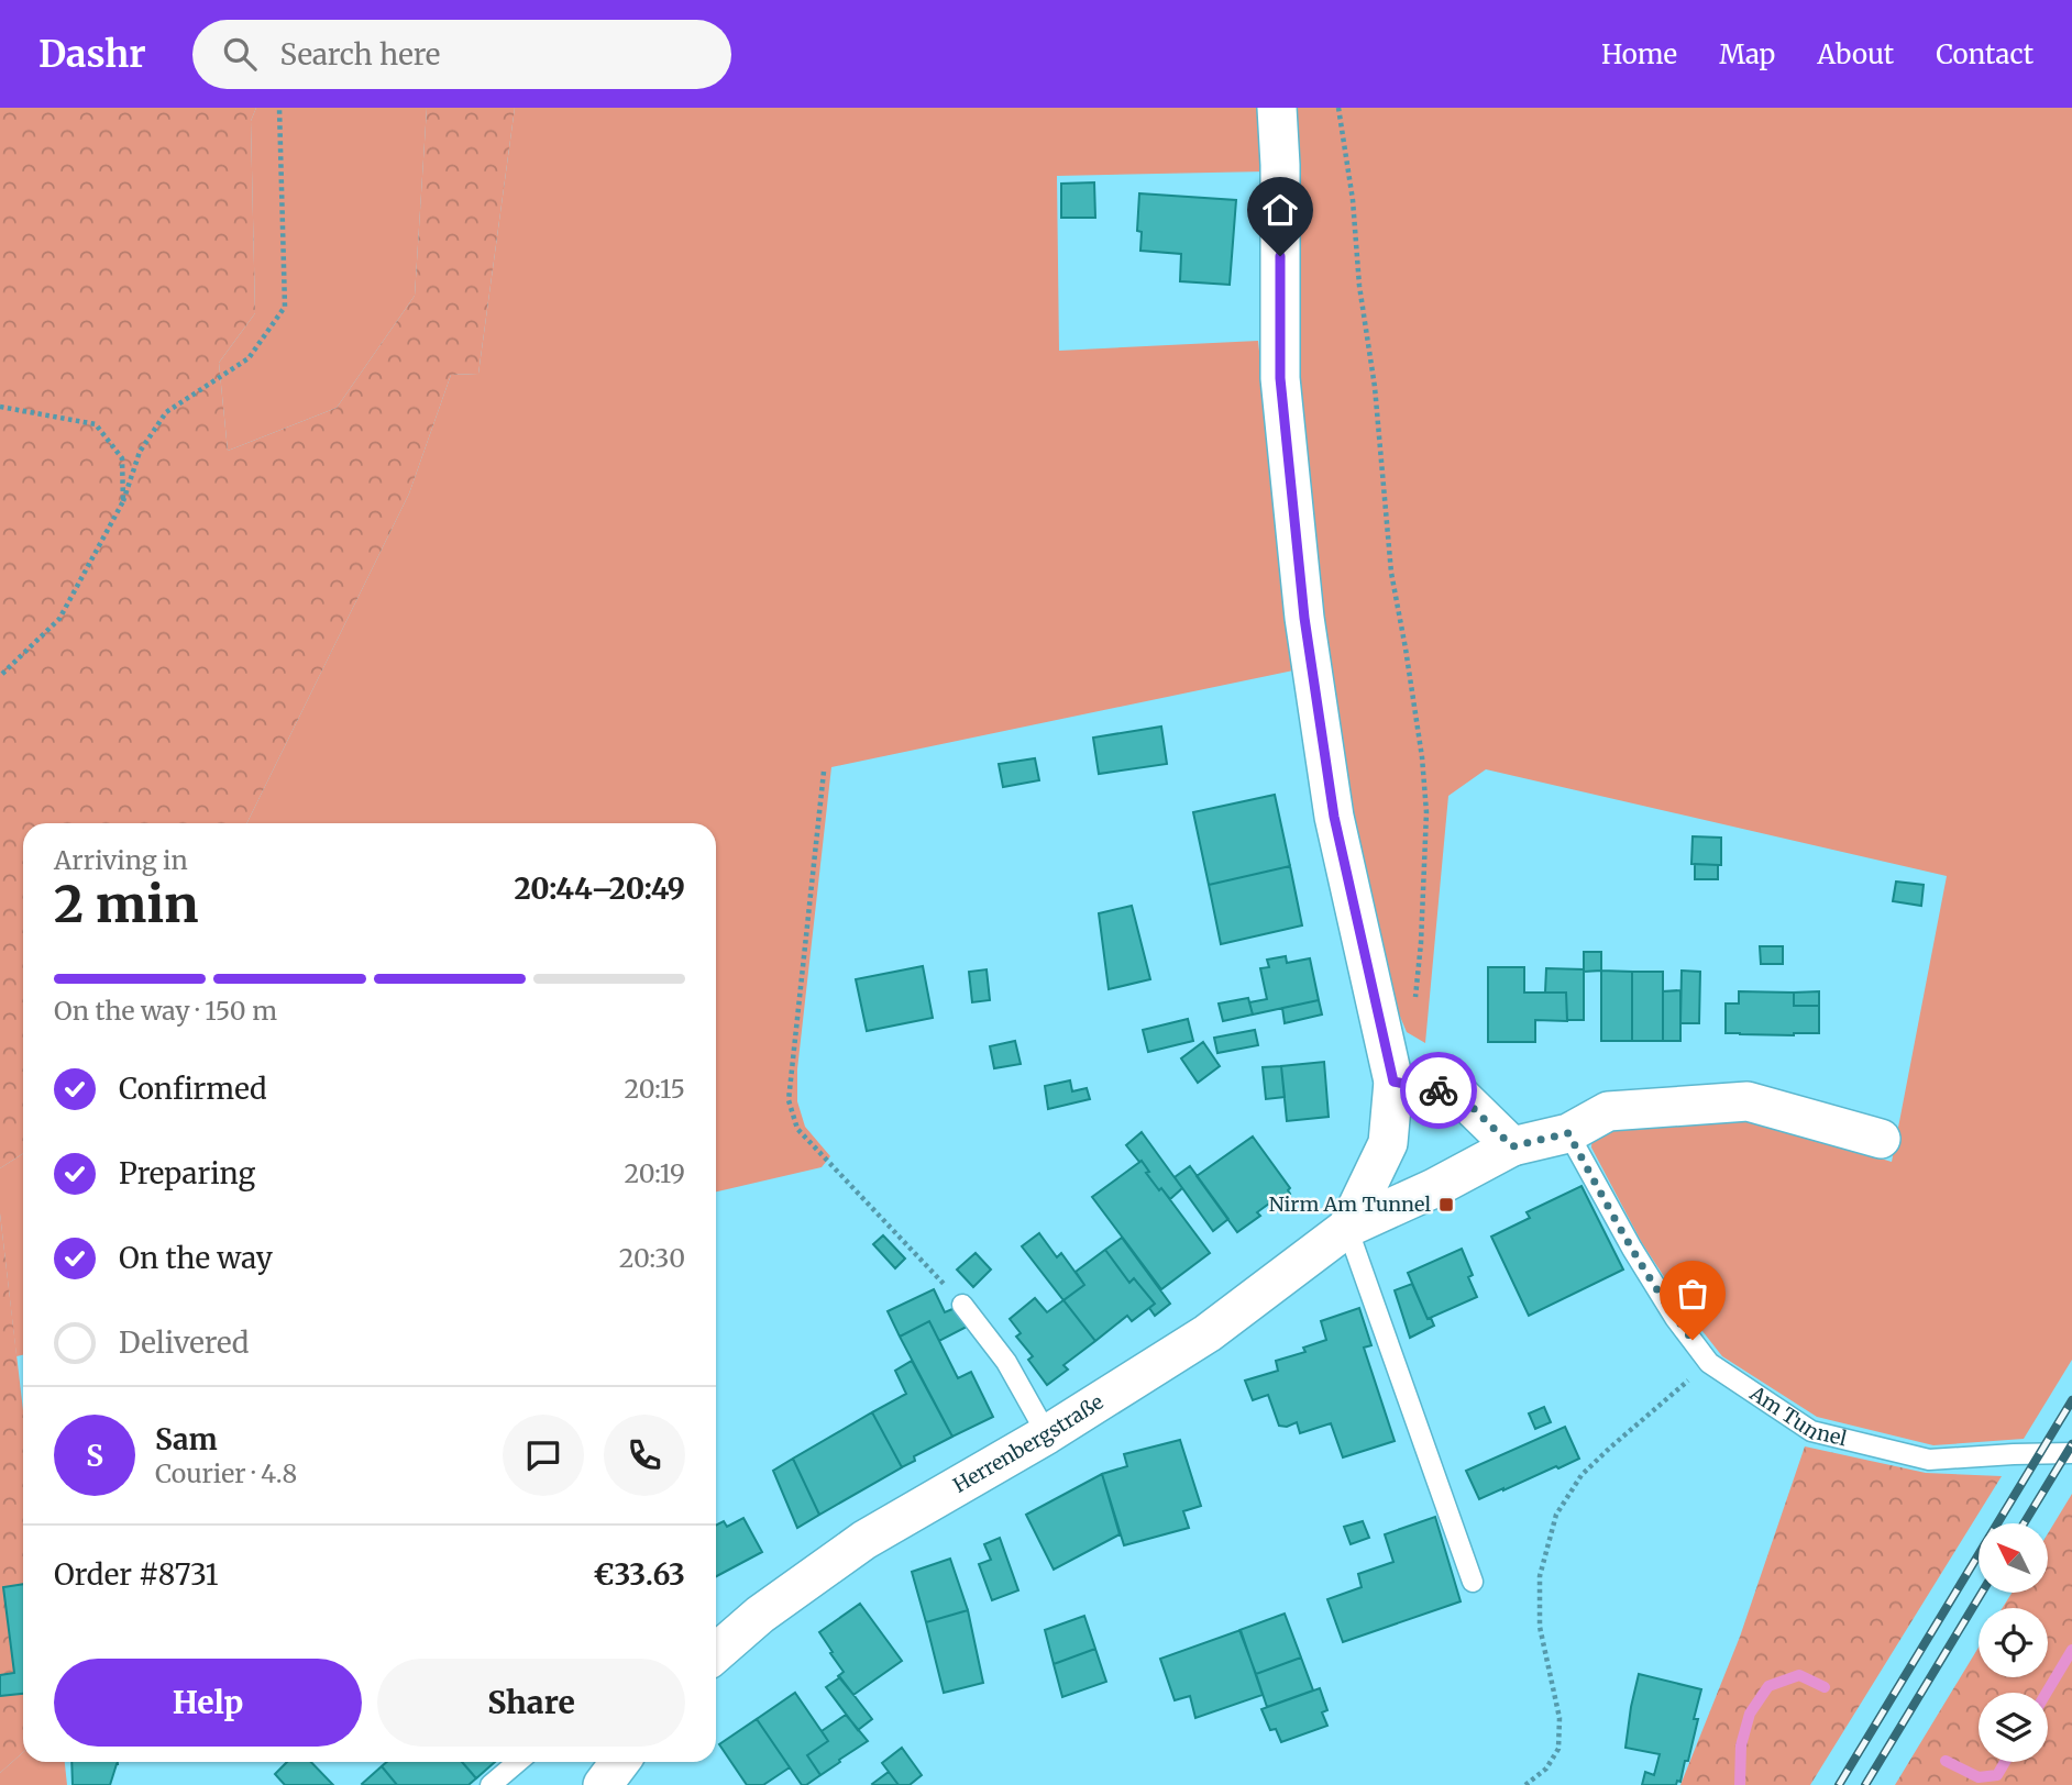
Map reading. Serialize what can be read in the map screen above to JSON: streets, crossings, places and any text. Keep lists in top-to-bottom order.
{
  "streets": {
    "street": ["Herrenbergstraße"],
    "lane": ["Am Tunnel"]
  },
  "places": {
    "transit": ["Nirm Am Tunnel"]
  },
  "north": "top left",
  "page": {
    "header": "Dashr",
    "search": "Search here",
    "nav": [
      "Home",
      "Map",
      "About",
      "Contact"
    ],
    "heading": ["2 min", "Arriving in", "20:44–20:49"],
    "panel": [
      "Sam",
      "Courier · 4.8",
      "Order #8731",
      "€33.63"
    ],
    "bar": "On the way · 150 m",
    "list": [
      ["Confirmed", "20:15"],
      ["Preparing", "20:19"],
      ["On the way", "20:30"],
      "Delivered"
    ],
    "round": "S",
    "buttons": ["Help", "Share"]
  }
}
